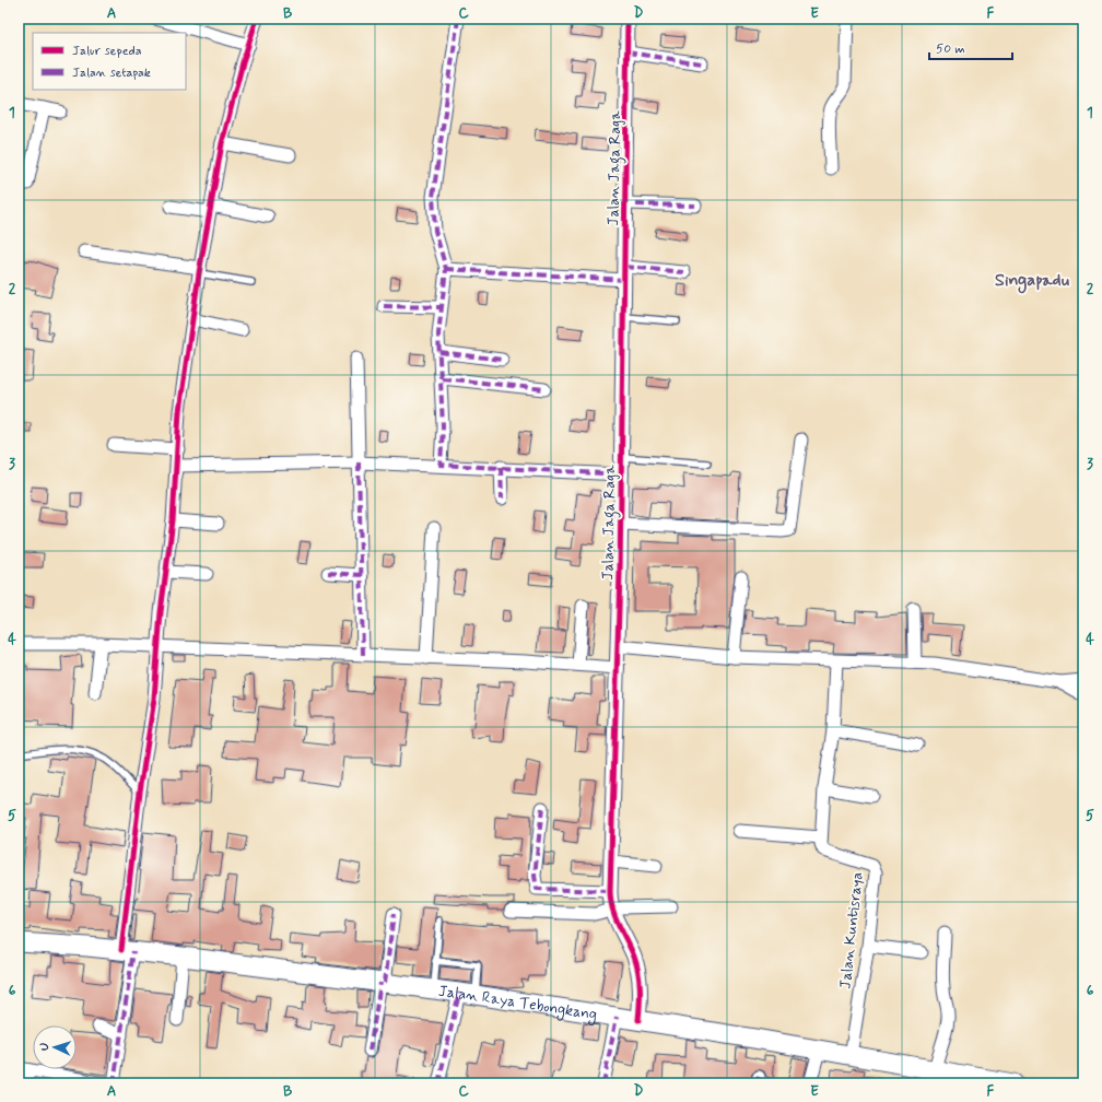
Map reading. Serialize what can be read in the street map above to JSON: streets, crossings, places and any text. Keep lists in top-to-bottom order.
{
  "streets": {
    "main road": ["Jalan Raya Tebongkang"],
    "street": ["Jalan Jaga Raga", "Jalan Kuntisraya"]
  },
  "crossings": [
    ["Jalan Jaga Raga", "Jalan Raya Tebongkang"],
    ["Jalan Kuntisraya", "Jalan Raya Tebongkang"]
  ],
  "districts": ["Singapadu"],
  "legend": ["Jalur sepeda", "Jalan setapak"],
  "scale_bar": "50 m",
  "north": "left",
  "grid": {
    "columns": [
      "A",
      "B",
      "C",
      "D",
      "E",
      "F"
    ],
    "rows": [
      "1",
      "2",
      "3",
      "4",
      "5",
      "6"
    ]
  }
}
